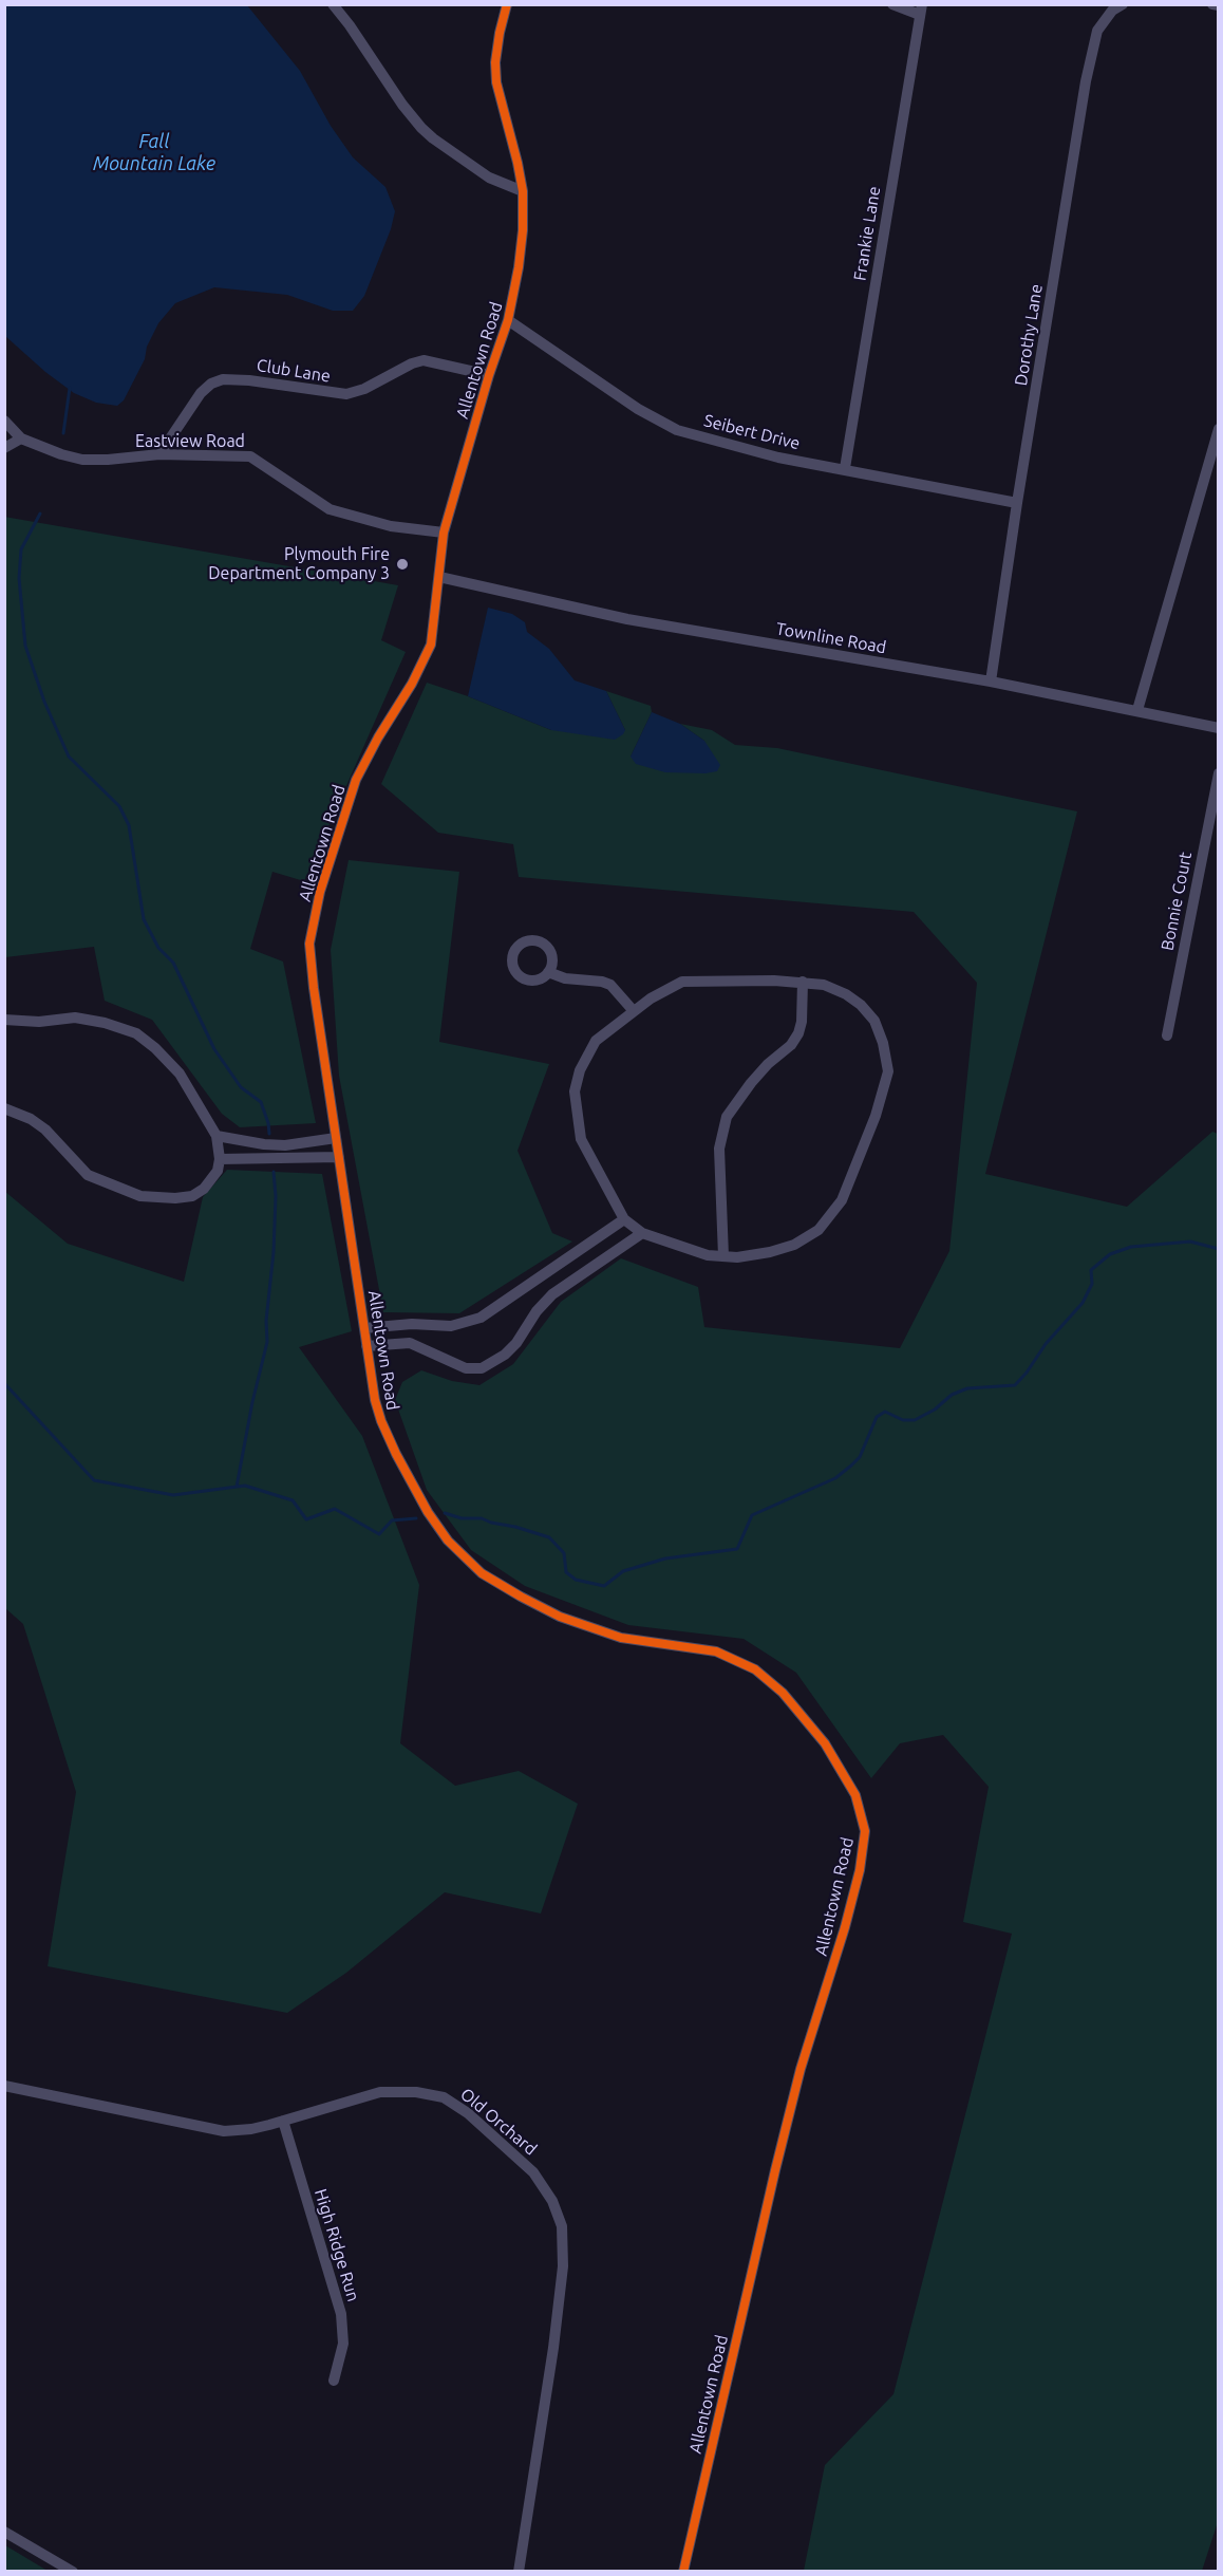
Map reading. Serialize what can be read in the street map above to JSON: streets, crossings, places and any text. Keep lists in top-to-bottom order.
{
  "streets": {
    "street": [
      "Frankie Lane",
      "Dorothy Lane",
      "Allentown Road",
      "Club Lane",
      "Seibert Drive",
      "Eastview Road",
      "Townline Road",
      "Bonnie Court",
      "Old Orchard",
      "High Ridge Run"
    ]
  },
  "crossings": [
    ["Frankie Lane", "Seibert Drive"],
    ["Dorothy Lane", "Seibert Drive"],
    ["Dorothy Lane", "Townline Road"],
    ["Allentown Road", "Club Lane"],
    ["Allentown Road", "Seibert Drive"],
    ["Allentown Road", "Eastview Road"],
    ["Allentown Road", "Townline Road"],
    ["Club Lane", "Eastview Road"],
    ["Old Orchard", "High Ridge Run"]
  ],
  "water": ["Fall Mountain Lake"],
  "places": ["Plymouth Fire Department Company 3"]
}
